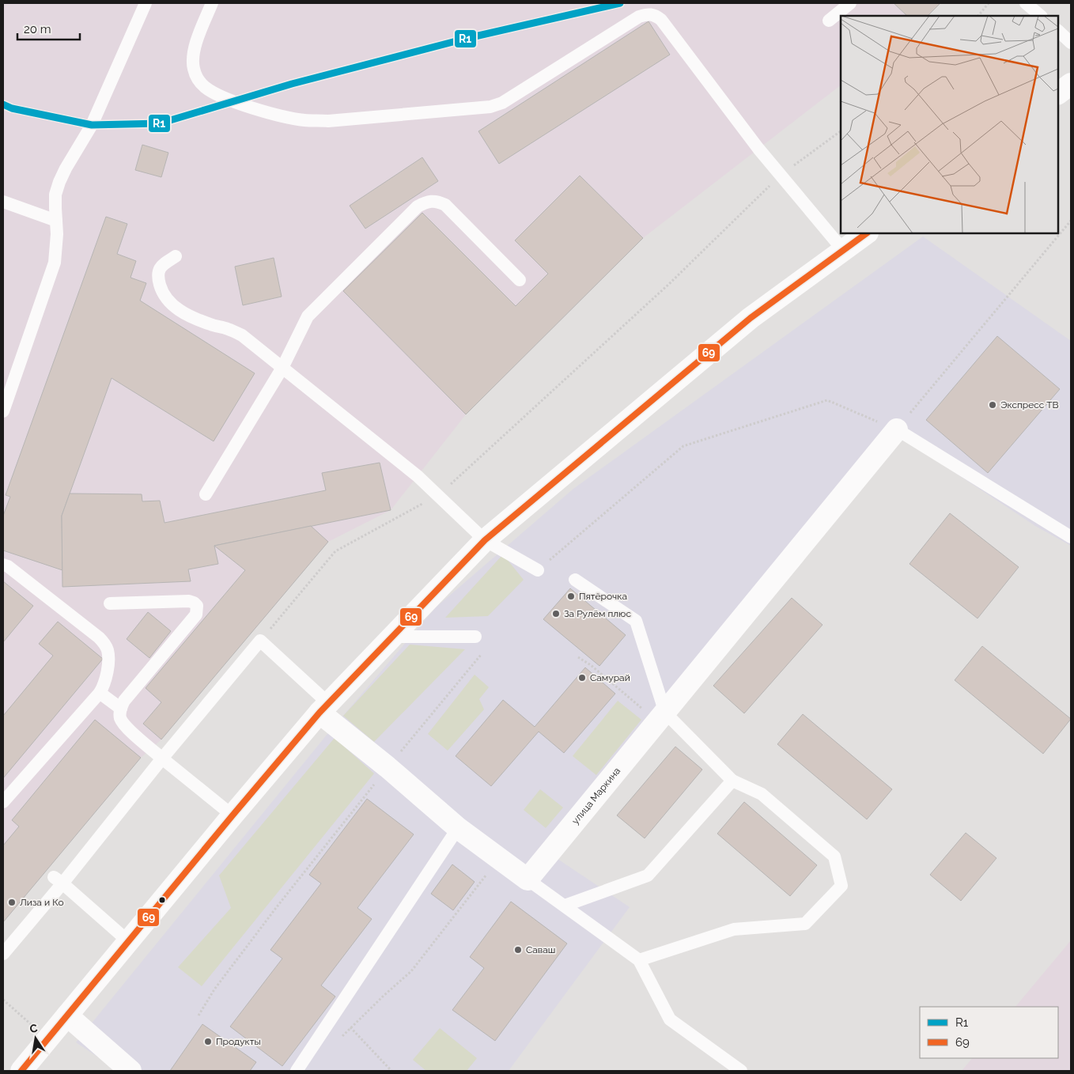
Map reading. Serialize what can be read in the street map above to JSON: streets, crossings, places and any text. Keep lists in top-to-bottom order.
{
  "streets": {
    "main road": ["улица Маркина"]
  },
  "places": [
    "Экспресс ТВ",
    "Пятёрочка",
    "За Рулём плюс",
    "Самурай",
    "Лиза и Ко",
    "Саваш",
    "Продукты"
  ],
  "lines": ["transit line R1", "transit line 69"],
  "legend": ["R1", "69"],
  "scale_bar": "20 m",
  "north": "top"
}
